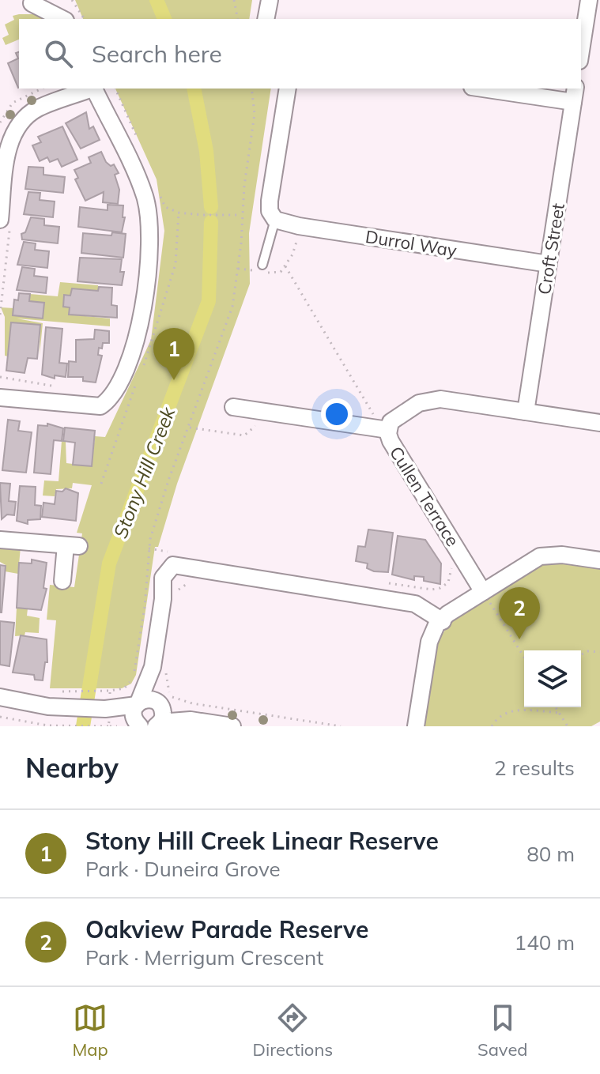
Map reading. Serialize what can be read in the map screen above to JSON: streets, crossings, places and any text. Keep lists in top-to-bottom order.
{
  "streets": {
    "street": ["Durrol Way", "Croft Street", "Cullen Terrace"]
  },
  "crossings": [
    ["Durrol Way", "Croft Street"],
    ["Croft Street", "Cullen Terrace"]
  ],
  "water": ["Stony Hill Creek"],
  "page": {
    "search": "Search here",
    "pins": ["1", "2"],
    "heading": ["Nearby", "2 results"],
    "list": [
      {
        "mark": "1",
        "name": "Stony Hill Creek Linear Reserve",
        "note": "Park · Duneira Grove",
        "value": "80 m"
      },
      {
        "mark": "2",
        "name": "Oakview Parade Reserve",
        "note": "Park · Merrigum Crescent",
        "value": "140 m"
      }
    ],
    "nav": ["Map", "Directions", "Saved"]
  }
}
